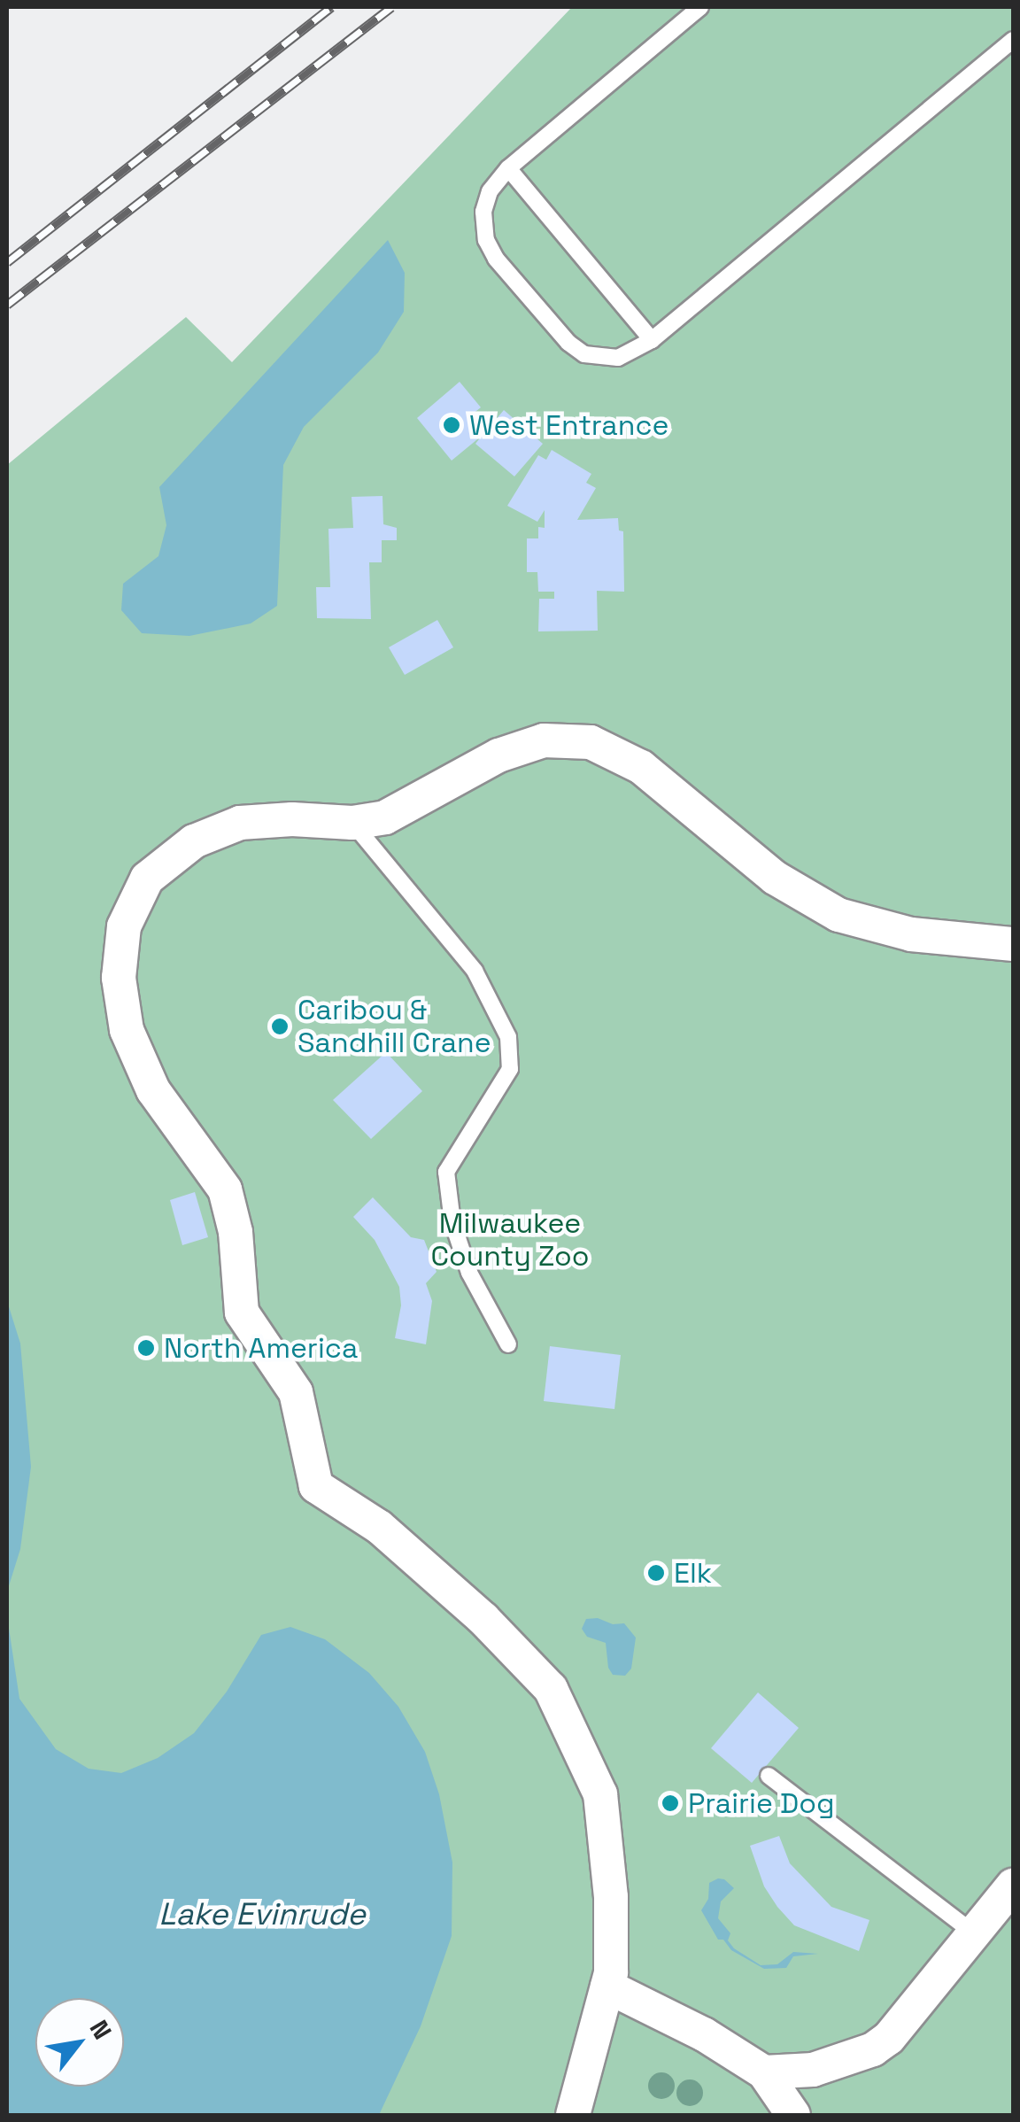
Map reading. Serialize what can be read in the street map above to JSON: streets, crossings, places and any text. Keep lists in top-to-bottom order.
{
  "water": ["Lake Evinrude"],
  "parks": ["Milwaukee County Zoo"],
  "places": [
    "West Entrance",
    "Caribou & Sandhill Crane",
    "North America",
    "Elk",
    "Prairie Dog"
  ],
  "north": "top right"
}
